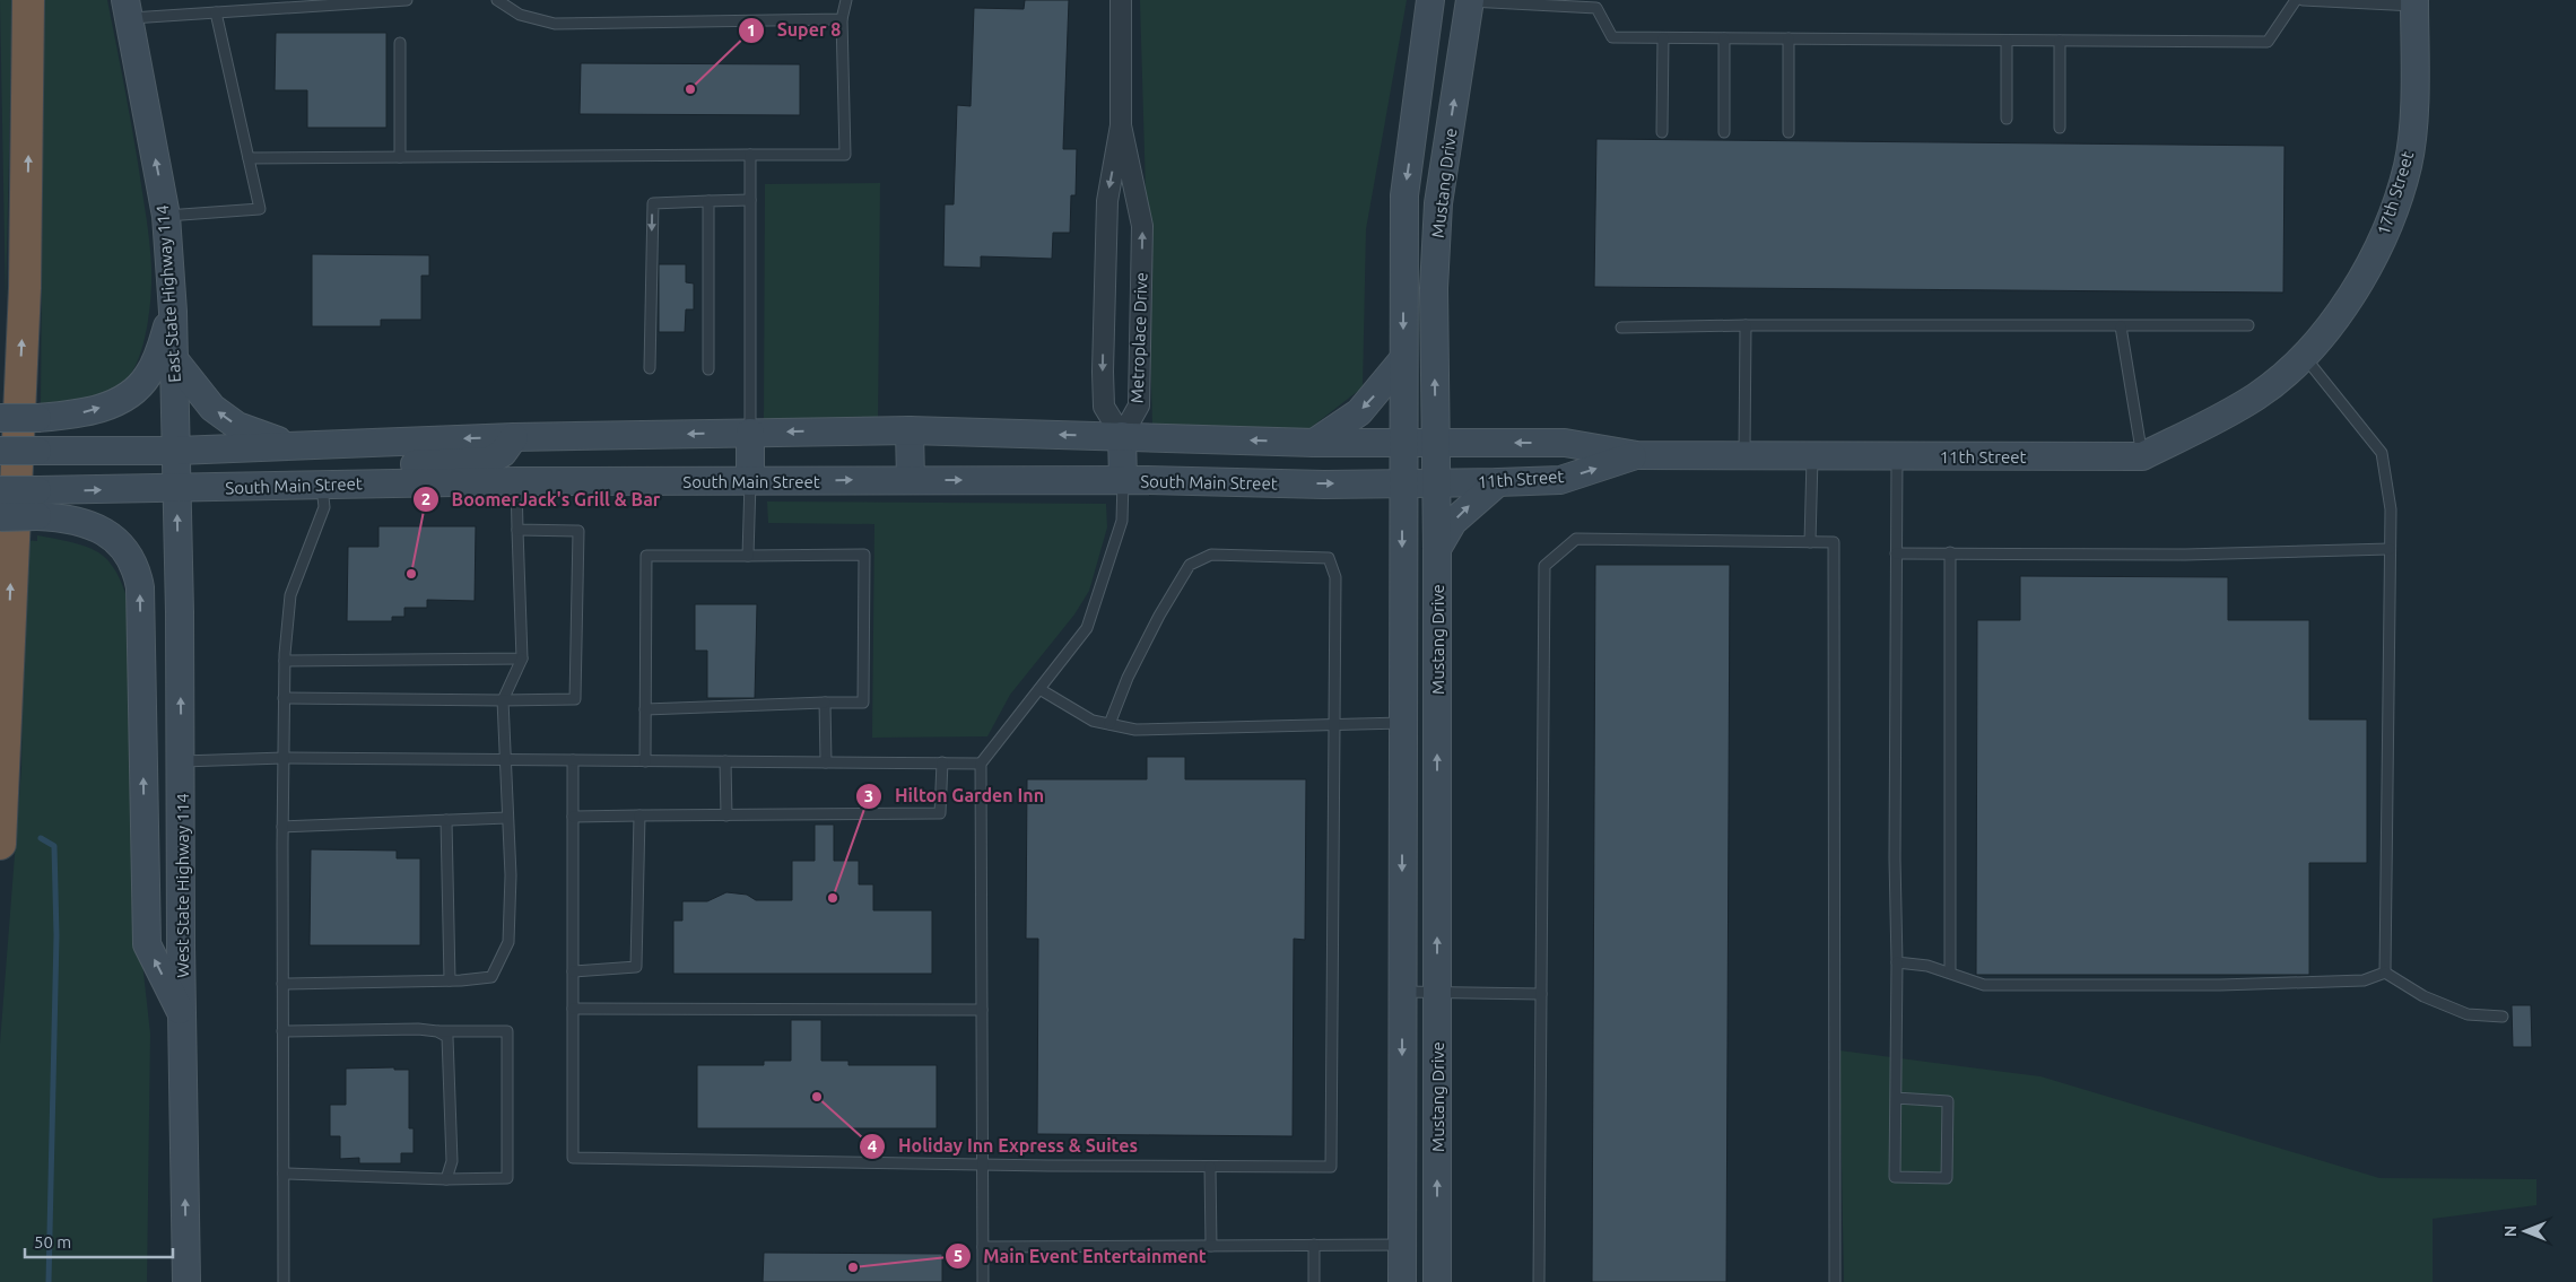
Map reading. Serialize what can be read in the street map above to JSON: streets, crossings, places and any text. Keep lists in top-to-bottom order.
{
  "streets": {
    "main road": [
      "Mustang Drive",
      "17th Street",
      "East State Highway 114",
      "11th Street",
      "South Main Street",
      "West State Highway 114"
    ],
    "street": ["Metroplace Drive"]
  },
  "crossings": [
    ["Mustang Drive", "11th Street"],
    ["Mustang Drive", "South Main Street"],
    ["17th Street", "11th Street"],
    ["East State Highway 114", "South Main Street"],
    ["East State Highway 114", "West State Highway 114"],
    ["11th Street", "South Main Street"],
    ["South Main Street", "West State Highway 114"]
  ],
  "one_way": ["East State Highway 114", "West State Highway 114"],
  "places": [
    "Super 8",
    "BoomerJack's Grill & Bar",
    "Hilton Garden Inn",
    "Holiday Inn Express & Suites",
    "Main Event Entertainment"
  ],
  "scale_bar": "50 m",
  "north": "left"
}
